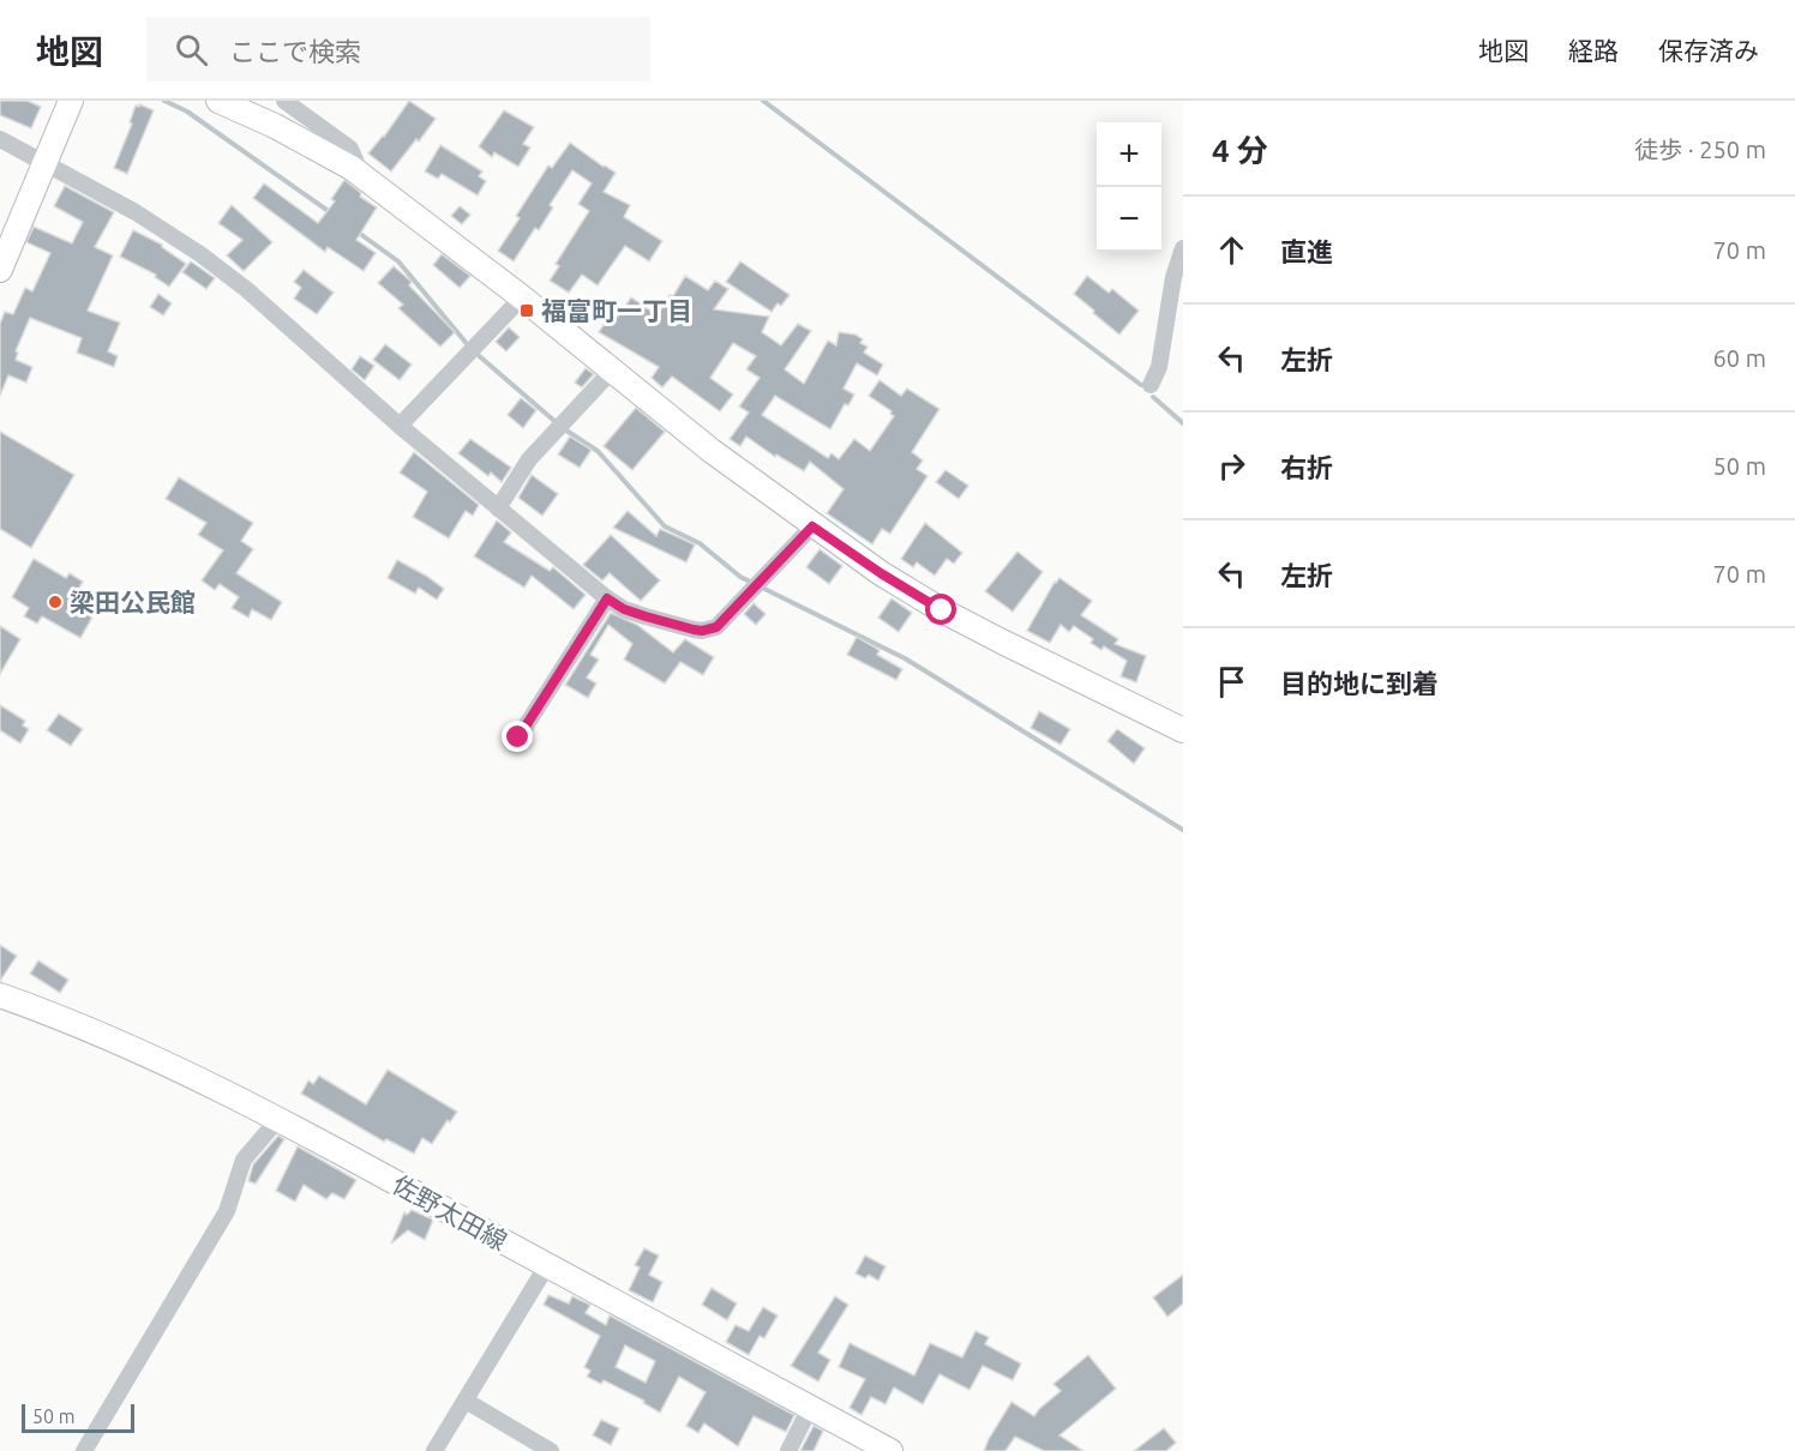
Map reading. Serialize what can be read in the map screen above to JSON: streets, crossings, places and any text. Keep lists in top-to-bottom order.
{
  "streets": {
    "street": ["佐野太田線"]
  },
  "places": {
    "transit": ["福富町一丁目"],
    "other": ["梁田公民館"]
  },
  "scale_bar": "50 m",
  "page": {
    "header": "地図",
    "search": "ここで検索",
    "nav": ["地図", "経路", "保存済み"],
    "heading": ["4 分", "徒歩 · 250 m"],
    "map_buttons": ["+", "−"],
    "list": [
      ["直進", "70 m"],
      ["左折", "60 m"],
      ["右折", "50 m"],
      ["左折", "70 m"],
      "目的地に到着"
    ],
    "scale": "50 m"
  }
}
